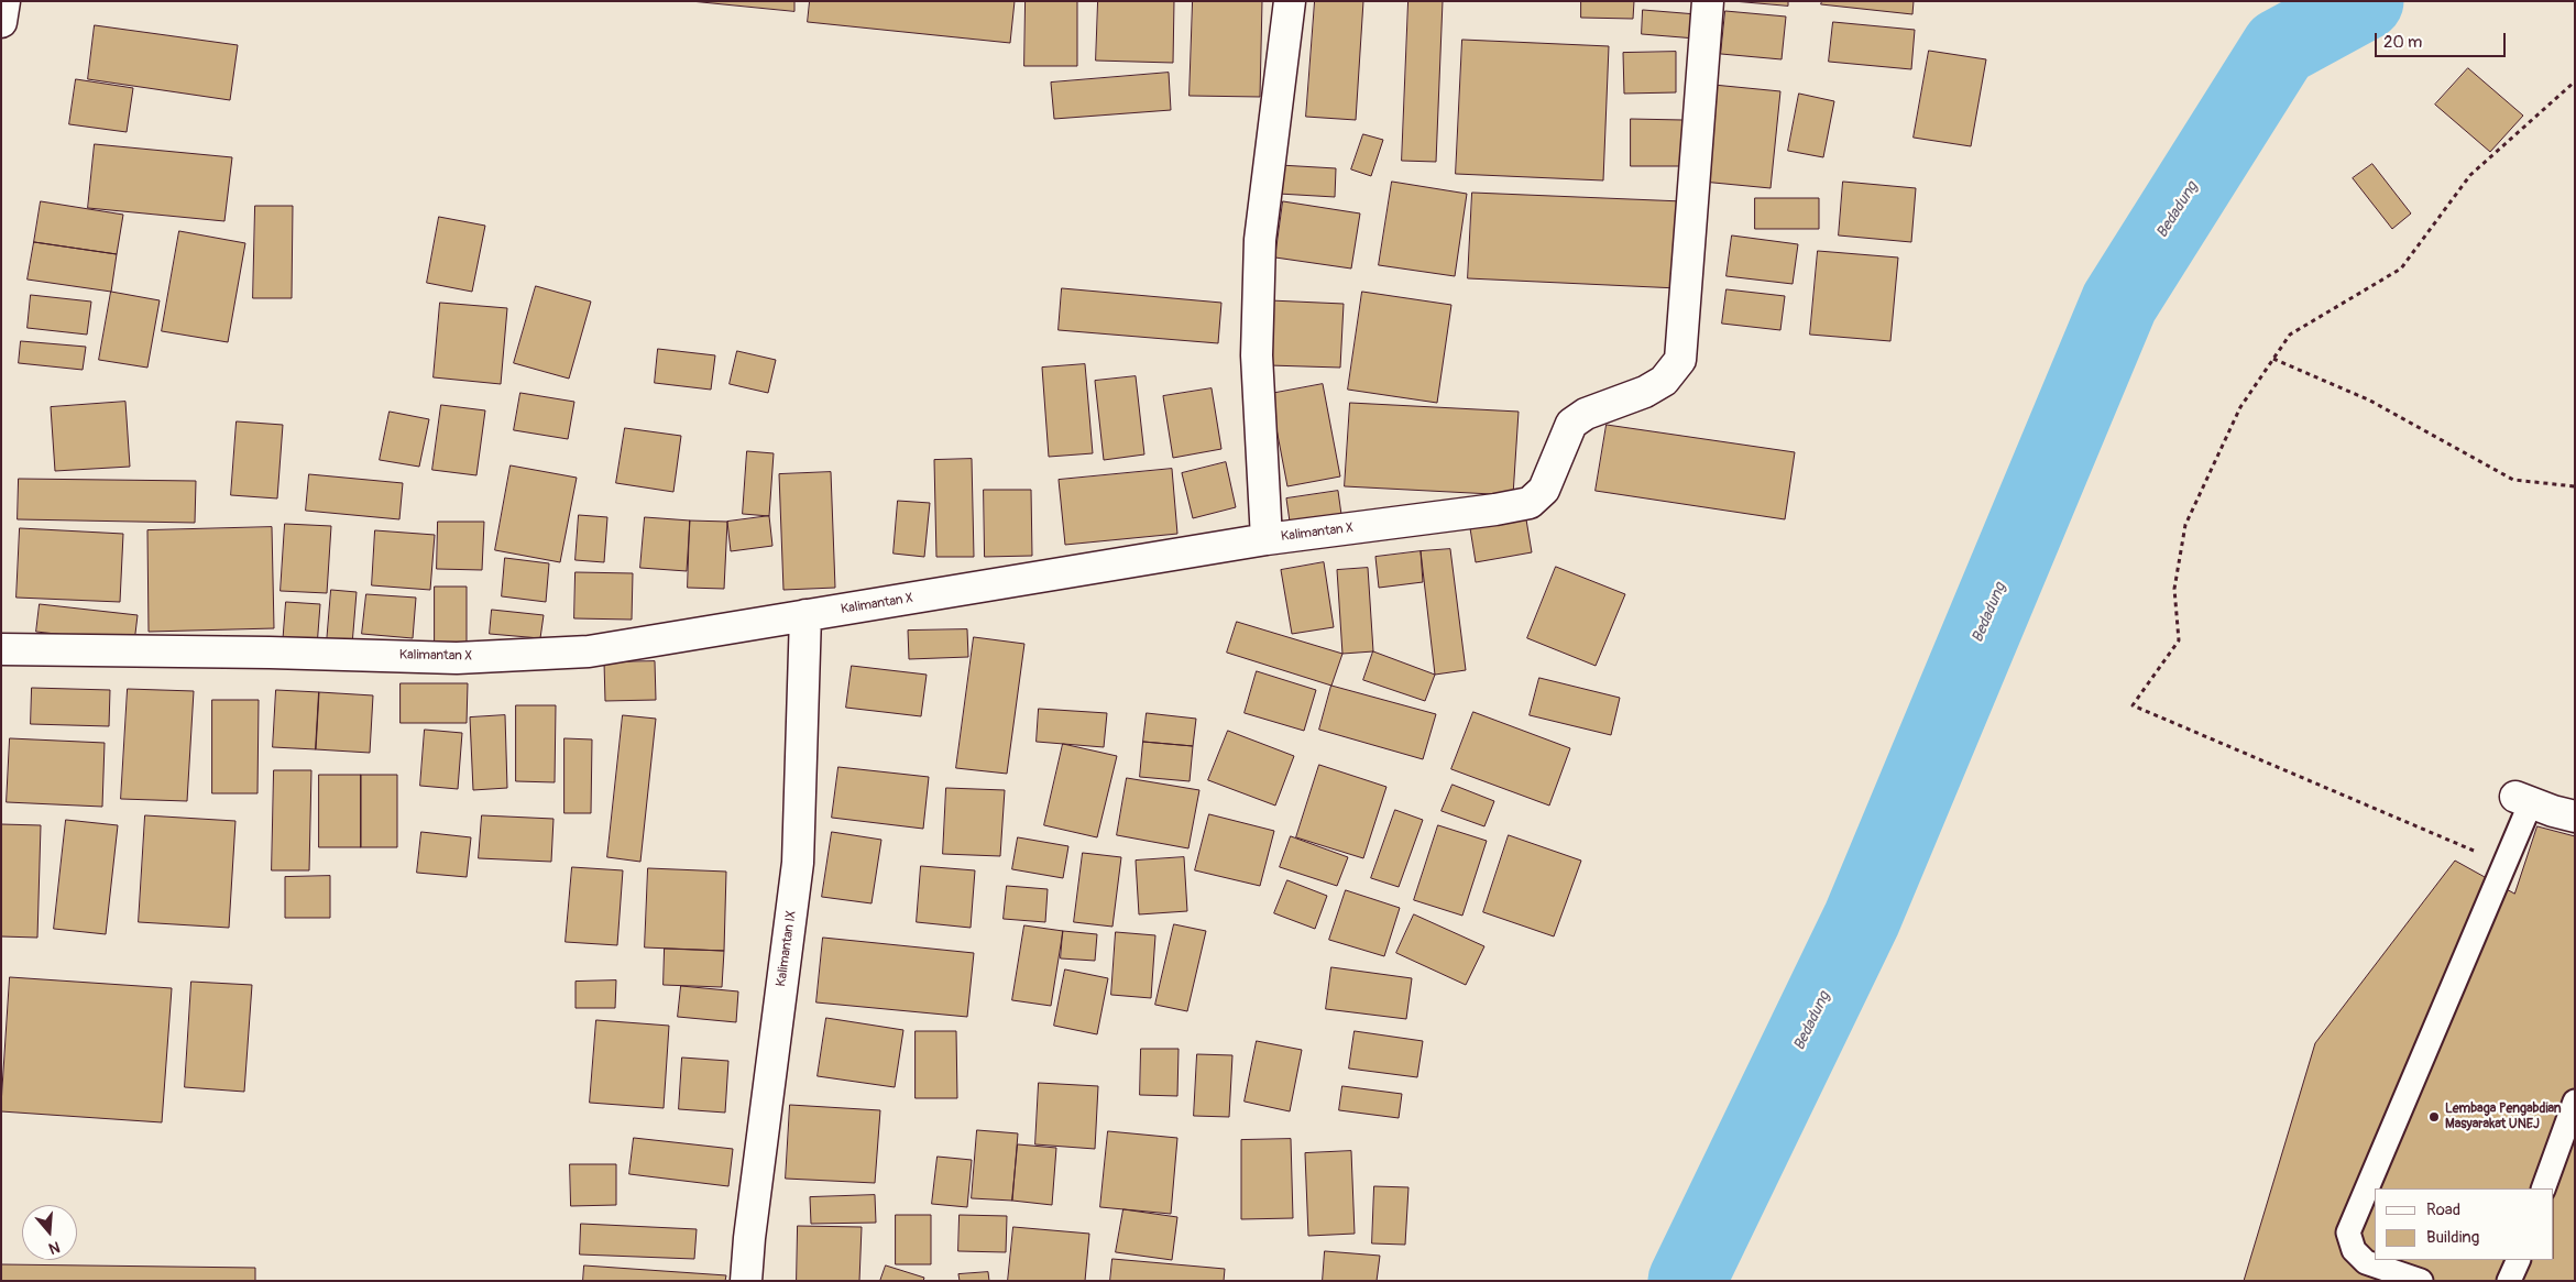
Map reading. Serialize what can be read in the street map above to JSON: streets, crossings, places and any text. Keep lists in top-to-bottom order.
{
  "streets": {
    "street": ["Kalimantan X", "Kalimantan IX"]
  },
  "crossings": [
    ["Kalimantan X", "Kalimantan IX"]
  ],
  "water": ["Bedadung"],
  "places": ["Lembaga Pengabdian Masyarakat UNEJ"],
  "legend": ["Road", "Building"],
  "scale_bar": "20 m",
  "north": "bottom"
}
